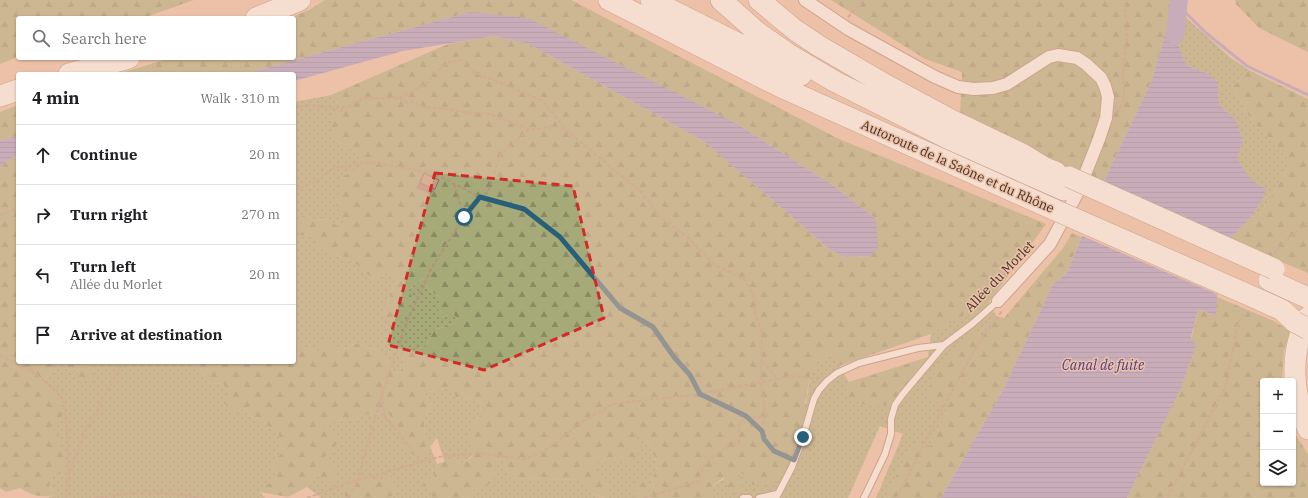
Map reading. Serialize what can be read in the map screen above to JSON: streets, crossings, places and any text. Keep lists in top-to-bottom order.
{
  "streets": {
    "highway": ["Autoroute de la Saône et du Rhône"],
    "street": ["Allée du Morlet"]
  },
  "water": ["Canal de fuite"],
  "page": {
    "search": "Search here",
    "heading": ["4 min", "Walk · 310 m"],
    "list": [
      ["Continue", "20 m"],
      ["Turn right", "270 m"],
      ["Turn left", "Allée du Morlet", "20 m"],
      "Arrive at destination"
    ],
    "map_buttons": ["+", "−"]
  }
}
